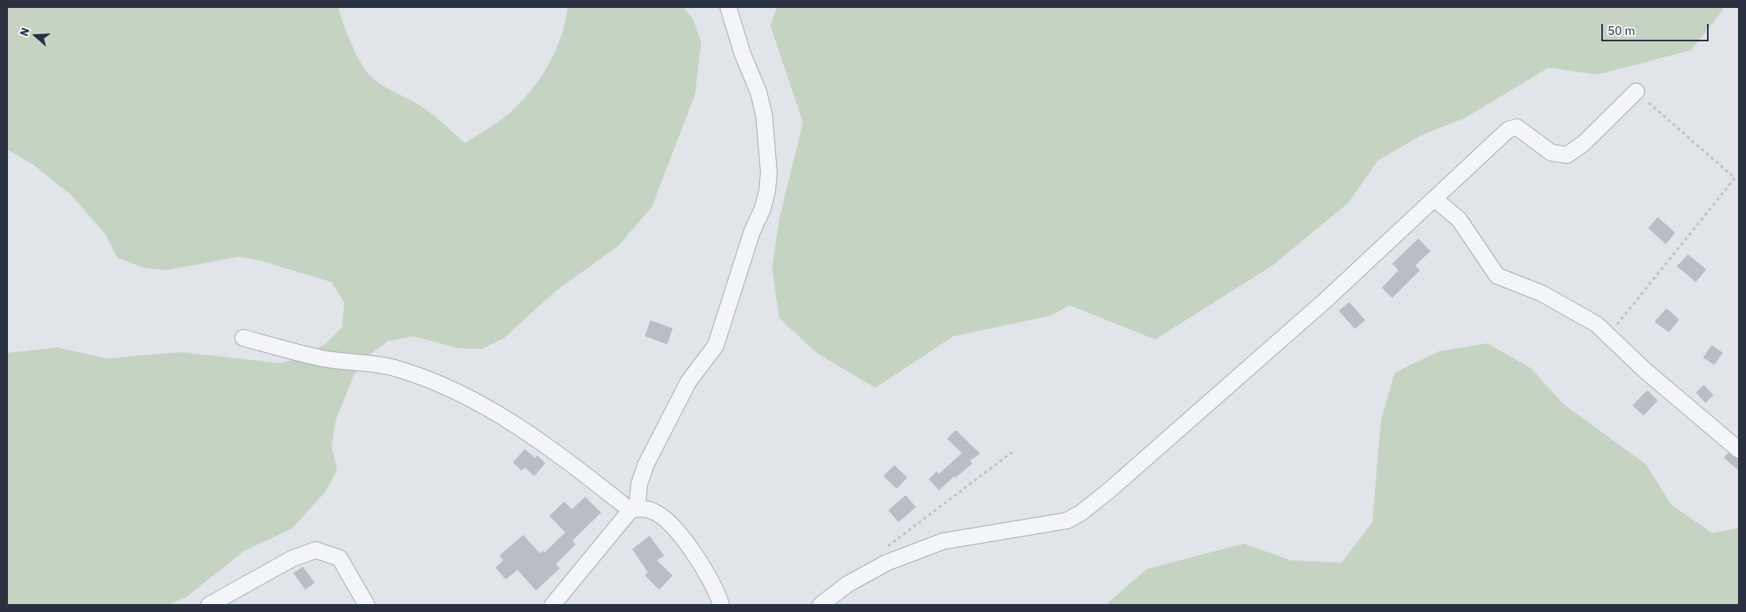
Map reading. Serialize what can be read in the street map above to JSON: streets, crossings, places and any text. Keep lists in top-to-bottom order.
{
  "scale_bar": "50 m",
  "north": "left"
}
